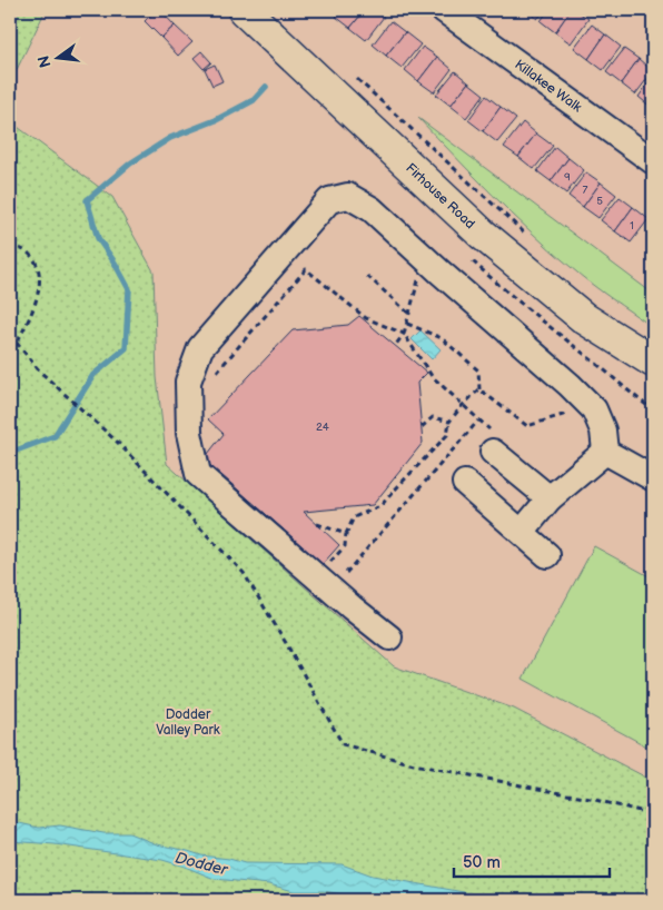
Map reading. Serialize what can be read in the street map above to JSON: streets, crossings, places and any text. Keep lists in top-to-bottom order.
{
  "streets": {
    "main road": ["Firhouse Road"],
    "street": ["Killakee Walk"]
  },
  "water": ["Dodder"],
  "parks": ["Dodder Valley Park"],
  "house_numbers": [
    "9",
    "7",
    "5",
    "1",
    "24"
  ],
  "scale_bar": "50 m",
  "north": "left"
}
